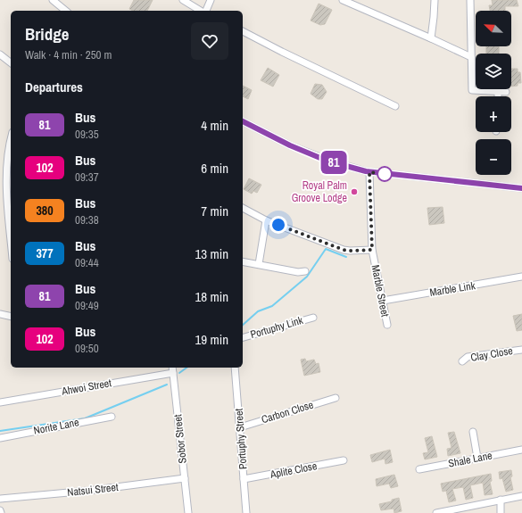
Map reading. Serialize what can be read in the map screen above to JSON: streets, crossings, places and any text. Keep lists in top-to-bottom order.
{
  "streets": {
    "street": [
      "Marble Link",
      "Marble Street",
      "Portuphy Link",
      "Clay Close",
      "Ahwoi Street",
      "Carbon Close",
      "Norite Lane",
      "Sobor Street",
      "Portuphy Street",
      "Shale Lane",
      "Aplite Close",
      "Natsui Street"
    ]
  },
  "crossings": [
    ["Marble Link", "Marble Street"],
    ["Ahwoi Street", "Sobor Street"],
    ["Carbon Close", "Portuphy Street"],
    ["Sobor Street", "Natsui Street"],
    ["Portuphy Street", "Aplite Close"]
  ],
  "places": ["Royal Palm Groove Lodge"],
  "lines": ["bus line 81"],
  "north": "top left",
  "page": {
    "on_map": "81",
    "map_buttons": ["+", "−"],
    "heading": [
      ["Bridge", "Walk · 4 min · 250 m"],
      "Departures"
    ],
    "list": [
      {
        "mark": "81",
        "name": "Bus",
        "note": "09:35",
        "value": "4 min"
      },
      {
        "mark": "102",
        "name": "Bus",
        "note": "09:37",
        "value": "6 min"
      },
      {
        "mark": "380",
        "name": "Bus",
        "note": "09:38",
        "value": "7 min"
      },
      {
        "mark": "377",
        "name": "Bus",
        "note": "09:44",
        "value": "13 min"
      },
      {
        "mark": "81",
        "name": "Bus",
        "note": "09:49",
        "value": "18 min"
      },
      {
        "mark": "102",
        "name": "Bus",
        "note": "09:50",
        "value": "19 min"
      }
    ]
  }
}
